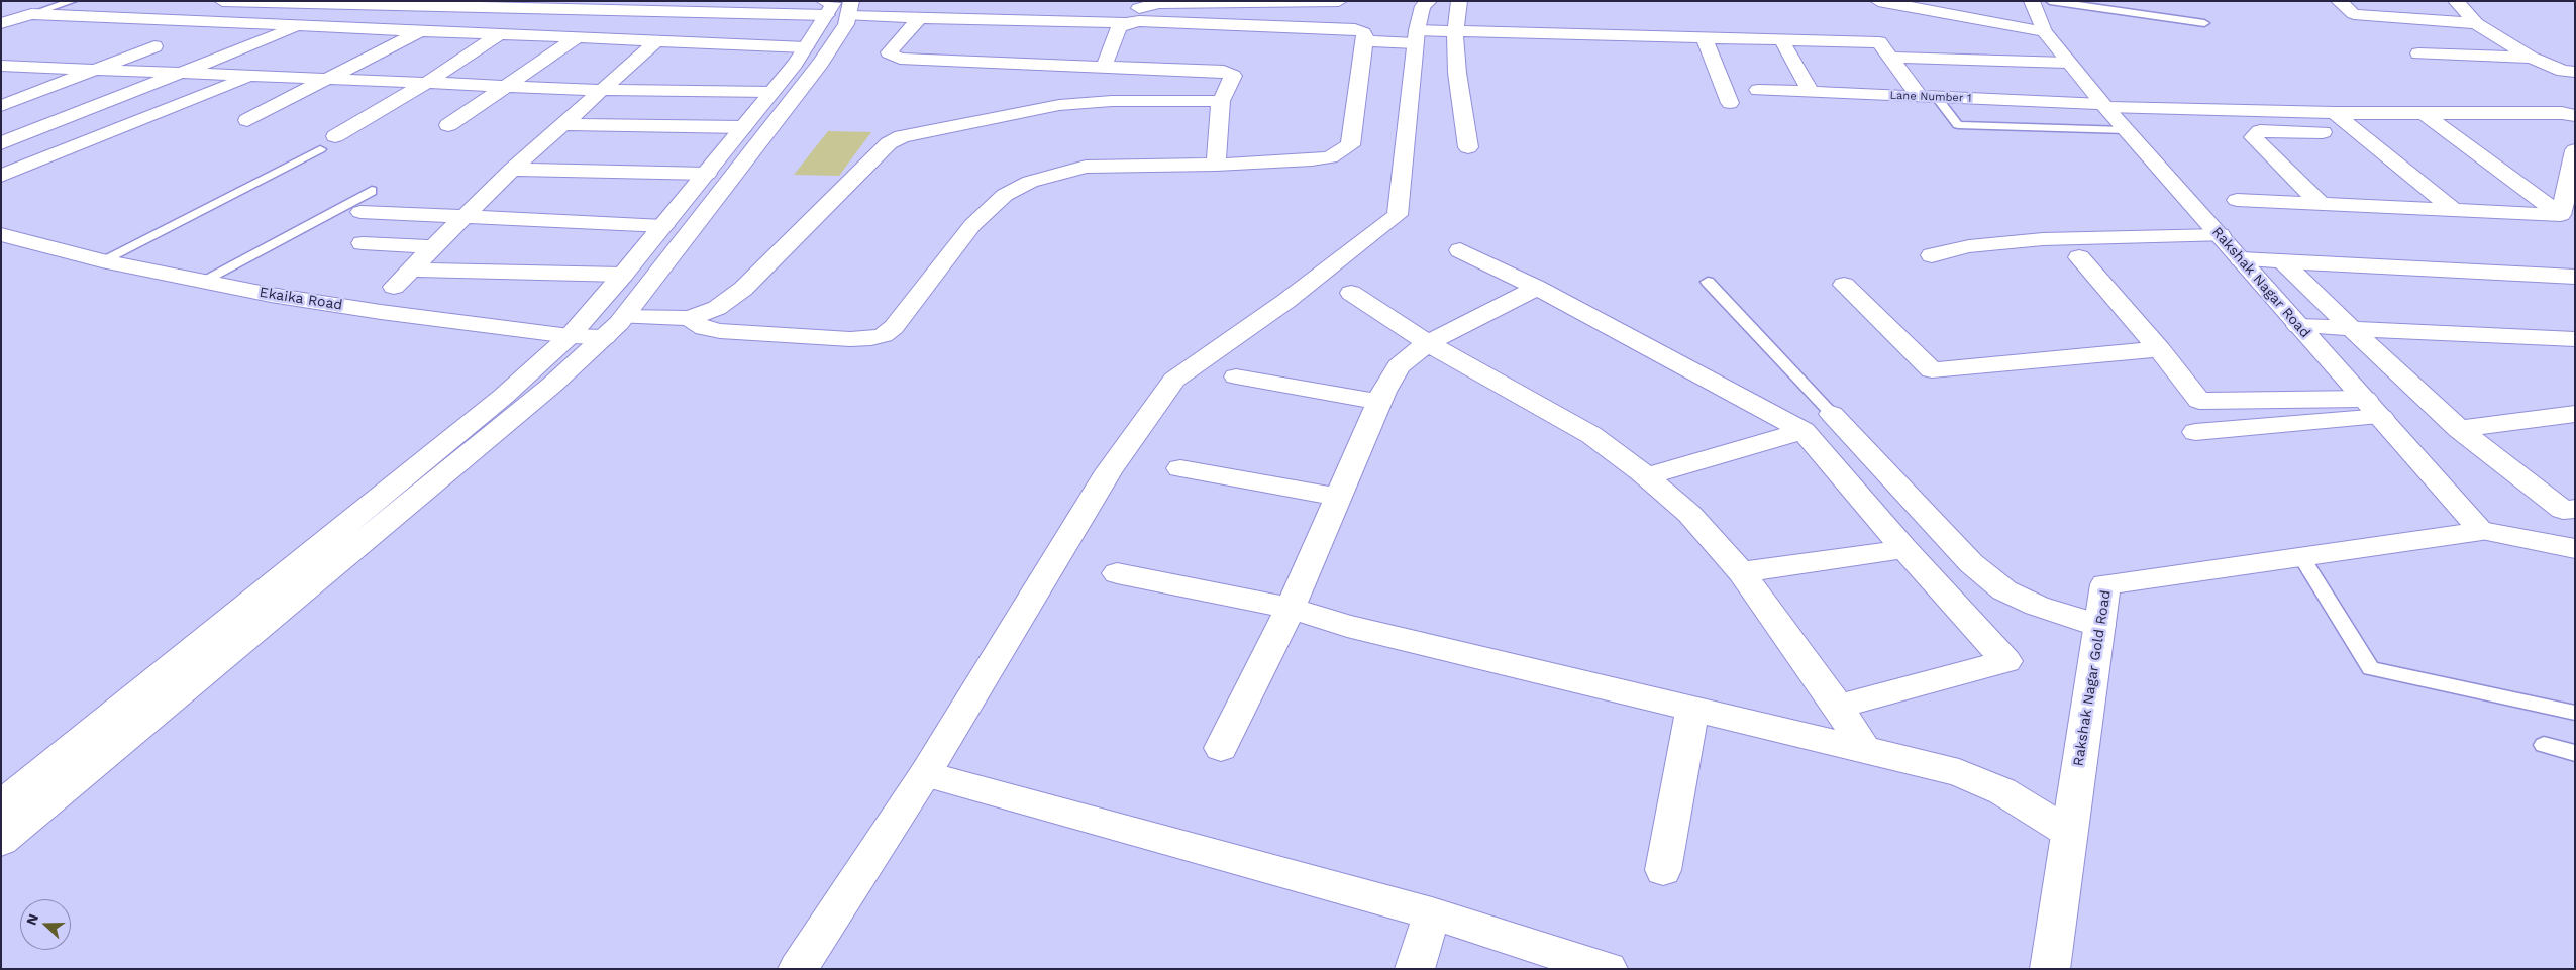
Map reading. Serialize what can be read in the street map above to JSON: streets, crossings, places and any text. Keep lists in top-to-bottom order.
{
  "streets": {
    "street": [
      "Lane Number 1",
      "Rakshak Nagar Road",
      "Ekaika Road",
      "Rakshak Nagar Gold Road"
    ]
  },
  "crossings": [
    ["Lane Number 1", "Rakshak Nagar Road"],
    ["Rakshak Nagar Road", "Rakshak Nagar Gold Road"]
  ],
  "north": "left"
}
